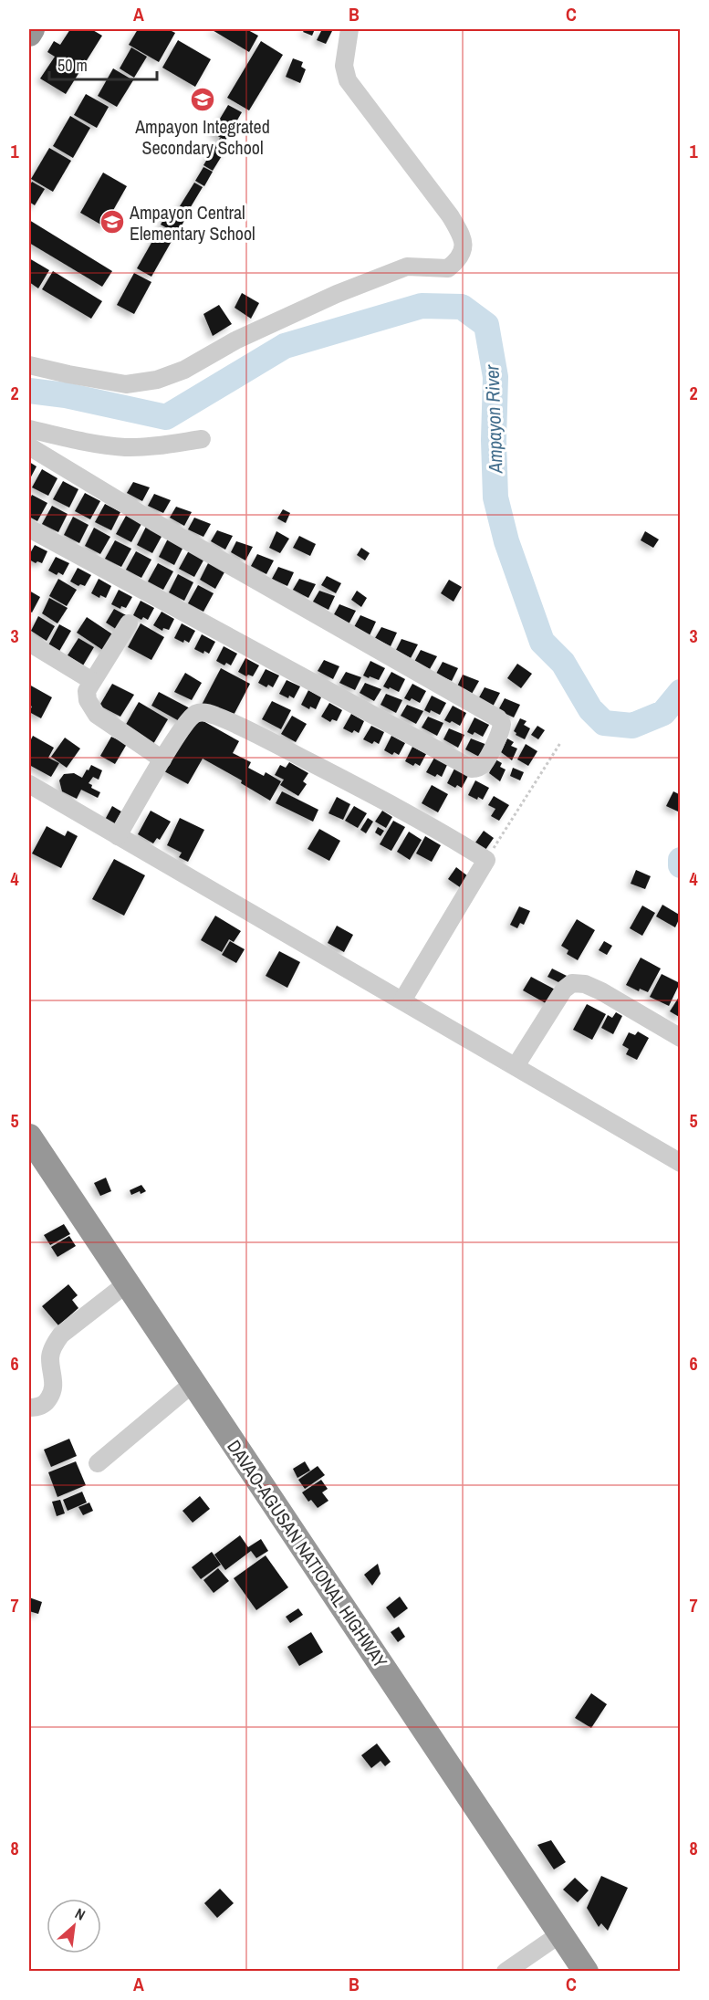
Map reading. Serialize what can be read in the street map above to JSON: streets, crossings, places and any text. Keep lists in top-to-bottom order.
{
  "streets": {
    "highway": ["DAVAO-AGUSAN NATIONAL HIGHWAY"]
  },
  "water": ["Ampayon River"],
  "places": {
    "school or university": ["Ampayon Integrated Secondary School", "Ampayon Central Elementary School"]
  },
  "scale_bar": "50 m",
  "north": "top right",
  "grid": {
    "columns": ["A", "B", "C"],
    "rows": [
      "1",
      "2",
      "3",
      "4",
      "5",
      "6",
      "7",
      "8"
    ]
  }
}
